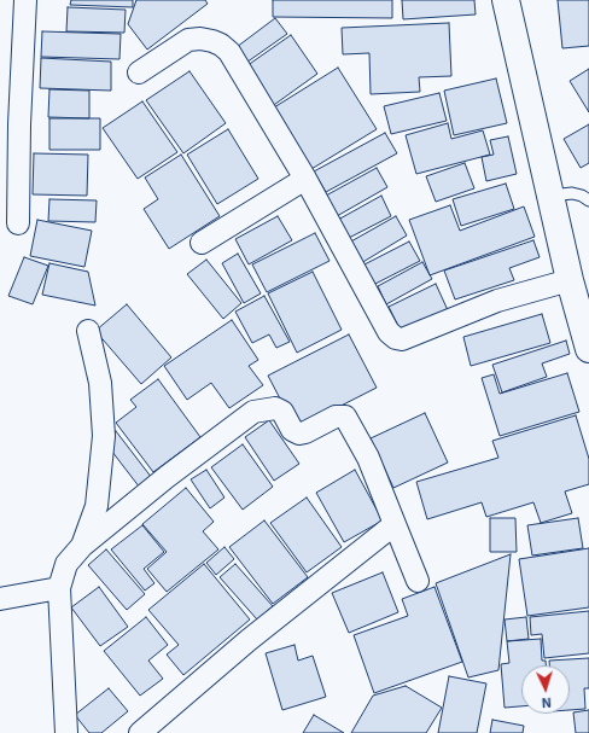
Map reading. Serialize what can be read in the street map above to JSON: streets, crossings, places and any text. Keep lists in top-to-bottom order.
{
  "north": "bottom"
}
